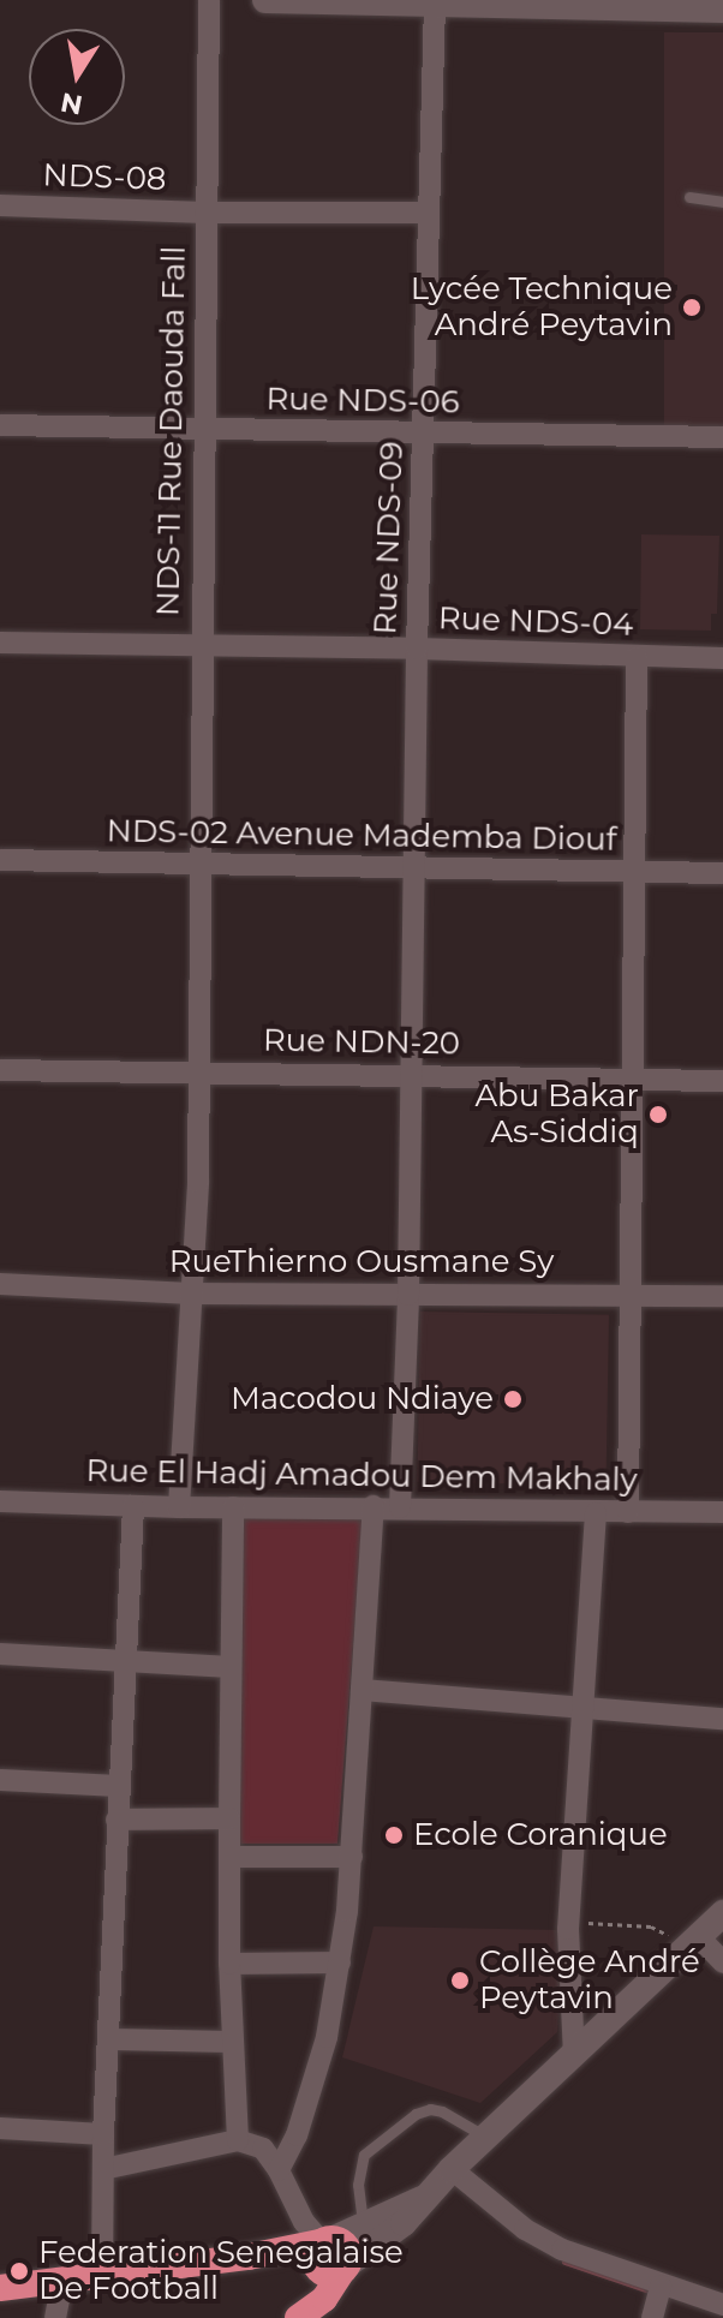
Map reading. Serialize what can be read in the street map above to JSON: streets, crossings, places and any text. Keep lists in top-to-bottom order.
{
  "streets": {
    "street": [
      "NDS-08",
      "Rue NDS-06",
      "NDS-11 Rue Daouda Fall",
      "Rue NDS-09",
      "Rue NDS-04",
      "NDS-02 Avenue Mademba Diouf",
      "Rue NDN-20",
      "RueThierno Ousmane Sy",
      "Rue El Hadj Amadou Dem Makhaly"
    ]
  },
  "crossings": [
    ["NDS-08", "NDS-11 Rue Daouda Fall"],
    ["NDS-08", "Rue NDS-09"],
    ["Rue NDS-06", "NDS-11 Rue Daouda Fall"],
    ["Rue NDS-06", "Rue NDS-09"],
    ["NDS-11 Rue Daouda Fall", "Rue NDS-04"],
    ["NDS-11 Rue Daouda Fall", "NDS-02 Avenue Mademba Diouf"],
    ["NDS-11 Rue Daouda Fall", "Rue NDN-20"],
    ["NDS-11 Rue Daouda Fall", "RueThierno Ousmane Sy"],
    ["NDS-11 Rue Daouda Fall", "Rue El Hadj Amadou Dem Makhaly"],
    ["Rue NDS-09", "Rue NDS-04"],
    ["Rue NDS-09", "NDS-02 Avenue Mademba Diouf"],
    ["Rue NDS-09", "Rue NDN-20"],
    ["Rue NDS-09", "RueThierno Ousmane Sy"],
    ["Rue NDS-09", "Rue El Hadj Amadou Dem Makhaly"]
  ],
  "places": [
    "Lycée Technique André Peytavin",
    "Abu Bakar As-Siddiq",
    "Macodou Ndiaye",
    "Ecole Coranique",
    "Collège André Peytavin",
    "Federation Senegalaise De Football"
  ],
  "north": "bottom"
}
